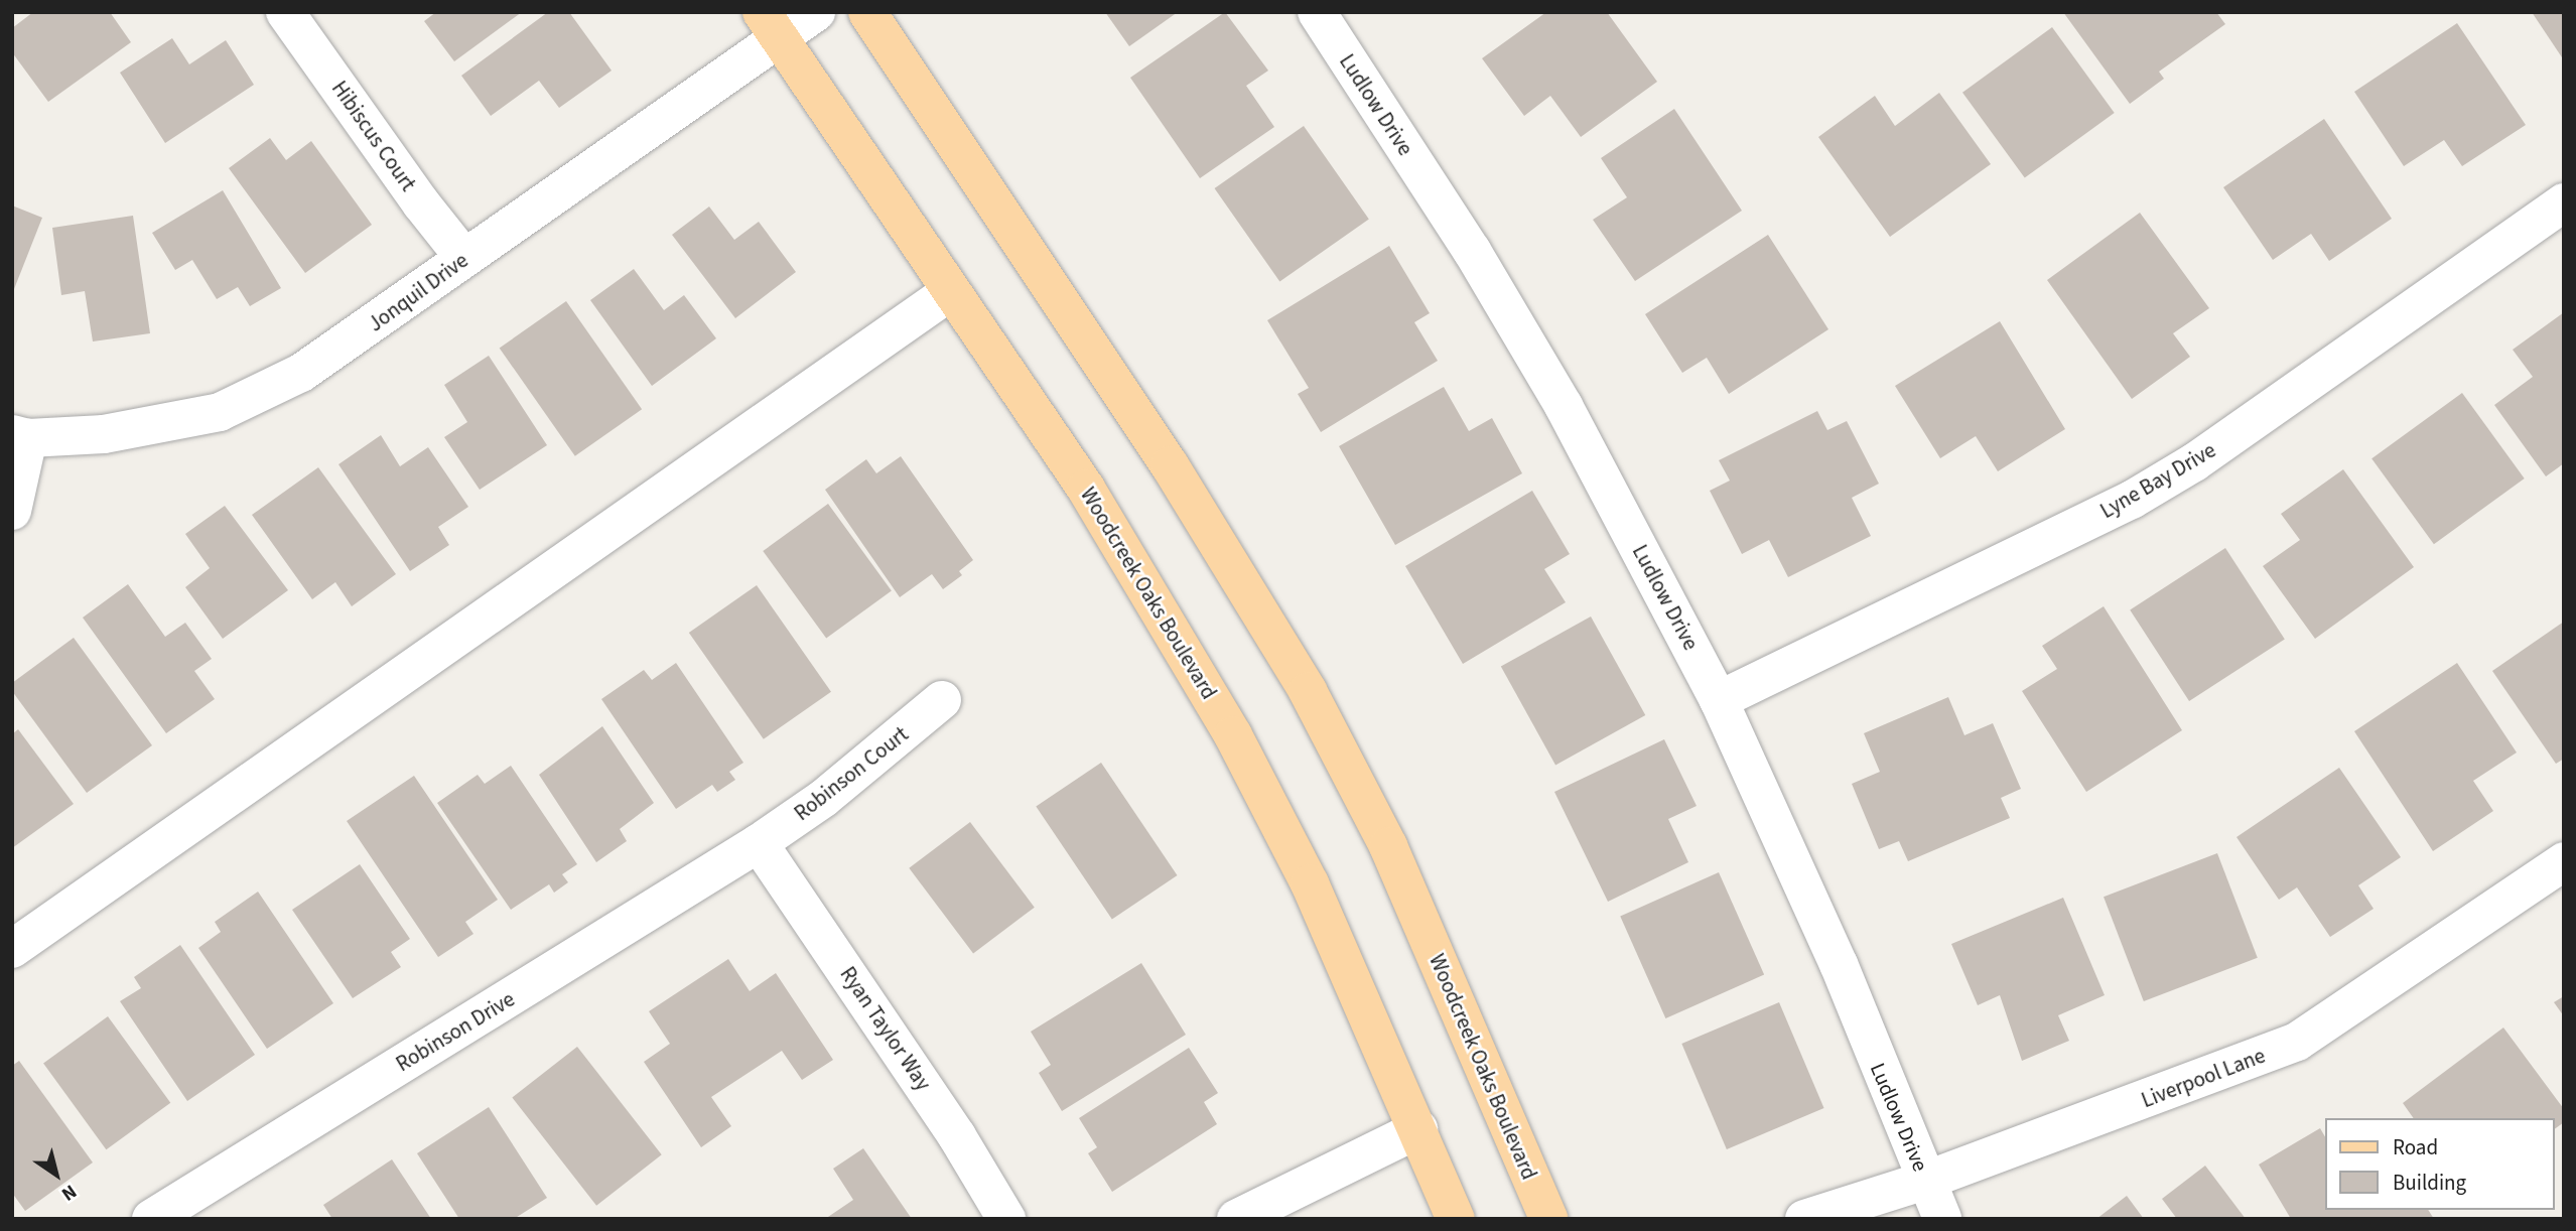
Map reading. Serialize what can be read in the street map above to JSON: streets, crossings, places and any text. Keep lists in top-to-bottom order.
{
  "streets": {
    "main road": ["Woodcreek Oaks Boulevard"],
    "street": [
      "Ludlow Drive",
      "Hibiscus Court",
      "Jonquil Drive",
      "Lyne Bay Drive",
      "Robinson Court",
      "Ryan Taylor Way",
      "Robinson Drive",
      "Liverpool Lane"
    ]
  },
  "crossings": [
    ["Ludlow Drive", "Lyne Bay Drive"],
    ["Ludlow Drive", "Liverpool Lane"],
    ["Hibiscus Court", "Jonquil Drive"],
    ["Jonquil Drive", "Woodcreek Oaks Boulevard"],
    ["Robinson Court", "Ryan Taylor Way"],
    ["Robinson Court", "Robinson Drive"],
    ["Ryan Taylor Way", "Robinson Drive"]
  ],
  "legend": ["Road", "Building"],
  "north": "bottom right"
}
